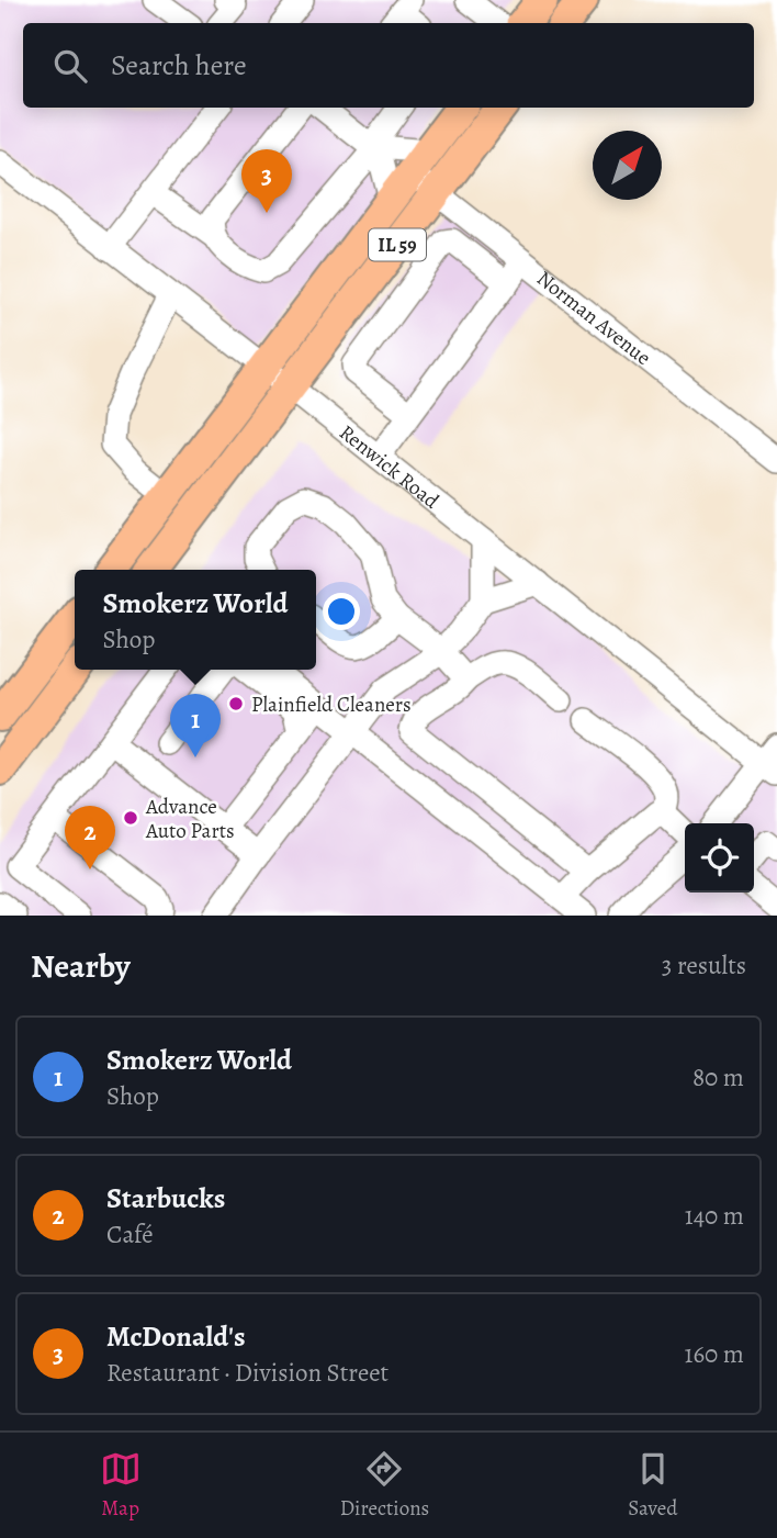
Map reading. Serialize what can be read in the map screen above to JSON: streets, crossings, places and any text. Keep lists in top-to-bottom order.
{
  "streets": {
    "main road": ["IL 59"],
    "street": ["Norman Avenue", "Renwick Road"]
  },
  "crossings": [
    ["IL 59", "Norman Avenue"],
    ["IL 59", "Renwick Road"]
  ],
  "places": ["Plainfield Cleaners", "Advance Auto Parts"],
  "north": "top right",
  "page": {
    "search": "Search here",
    "pins": ["3", "1", "2"],
    "popup": ["Smokerz World", "Shop"],
    "heading": ["Nearby", "3 results"],
    "list": [
      {
        "mark": "1",
        "name": "Smokerz World",
        "note": "Shop",
        "value": "80 m"
      },
      {
        "mark": "2",
        "name": "Starbucks",
        "note": "Café",
        "value": "140 m"
      },
      {
        "mark": "3",
        "name": "McDonald's",
        "note": "Restaurant · Division Street",
        "value": "160 m"
      }
    ],
    "nav": ["Map", "Directions", "Saved"]
  }
}
